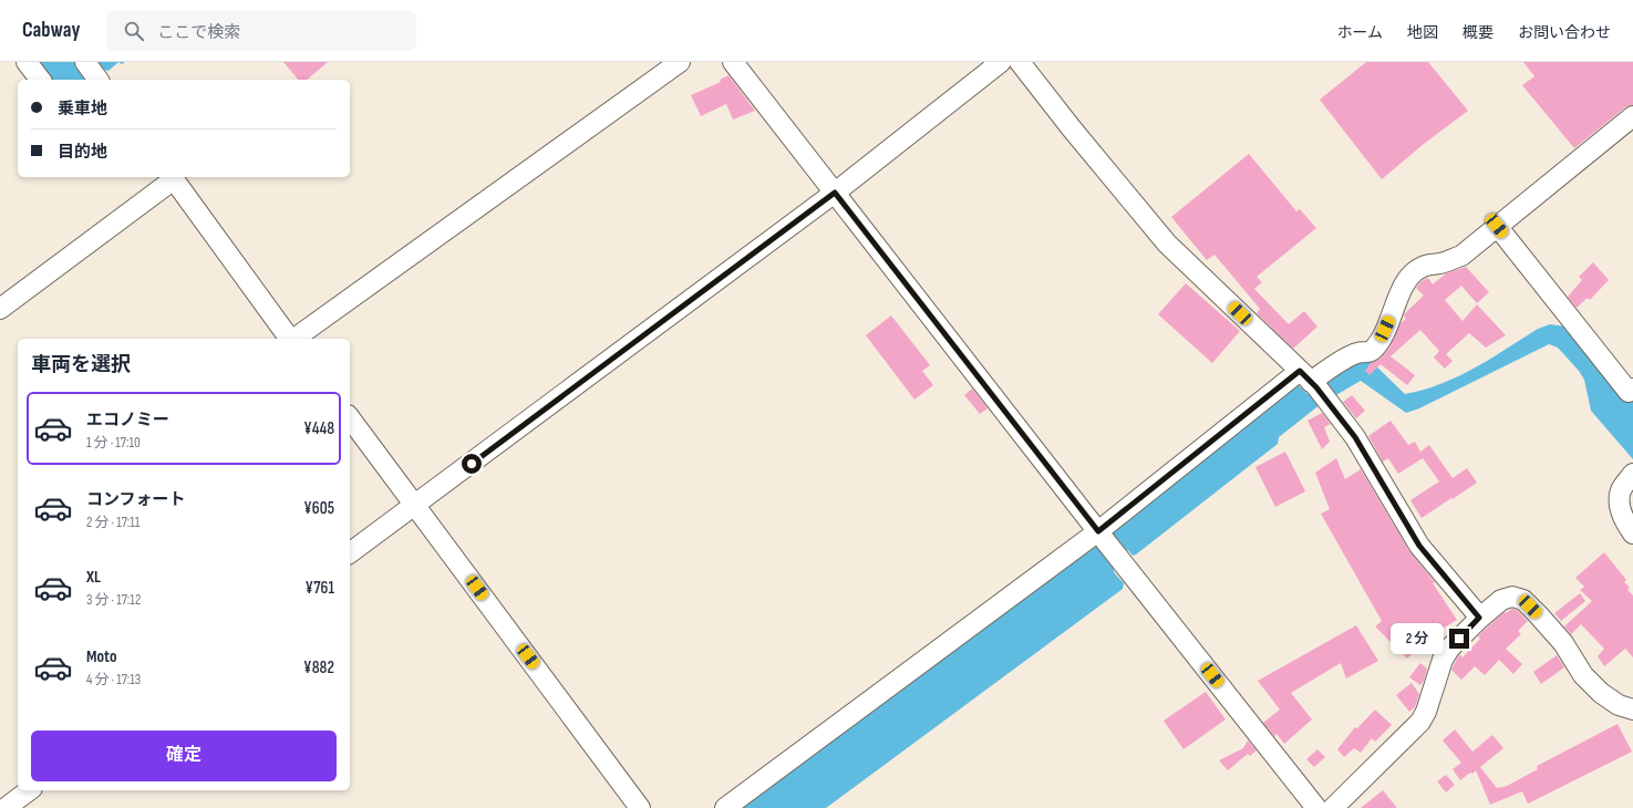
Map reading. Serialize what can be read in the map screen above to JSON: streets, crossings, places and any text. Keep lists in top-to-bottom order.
{
  "page": {
    "header": "Cabway",
    "search": "ここで検索",
    "nav": [
      "ホーム",
      "地図",
      "概要",
      "お問い合わせ"
    ],
    "banner": ["乗車地", "目的地"],
    "heading": "車両を選択",
    "list": [
      {
        "name": "エコノミー",
        "note": "1 分 · 17:10",
        "value": "¥448"
      },
      {
        "name": "コンフォート",
        "note": "2 分 · 17:11",
        "value": "¥605"
      },
      {
        "name": "XL",
        "note": "3 分 · 17:12",
        "value": "¥761"
      },
      {
        "name": "Moto",
        "note": "4 分 · 17:13",
        "value": "¥882"
      }
    ],
    "bubble": "2 分",
    "buttons": "確定"
  }
}
